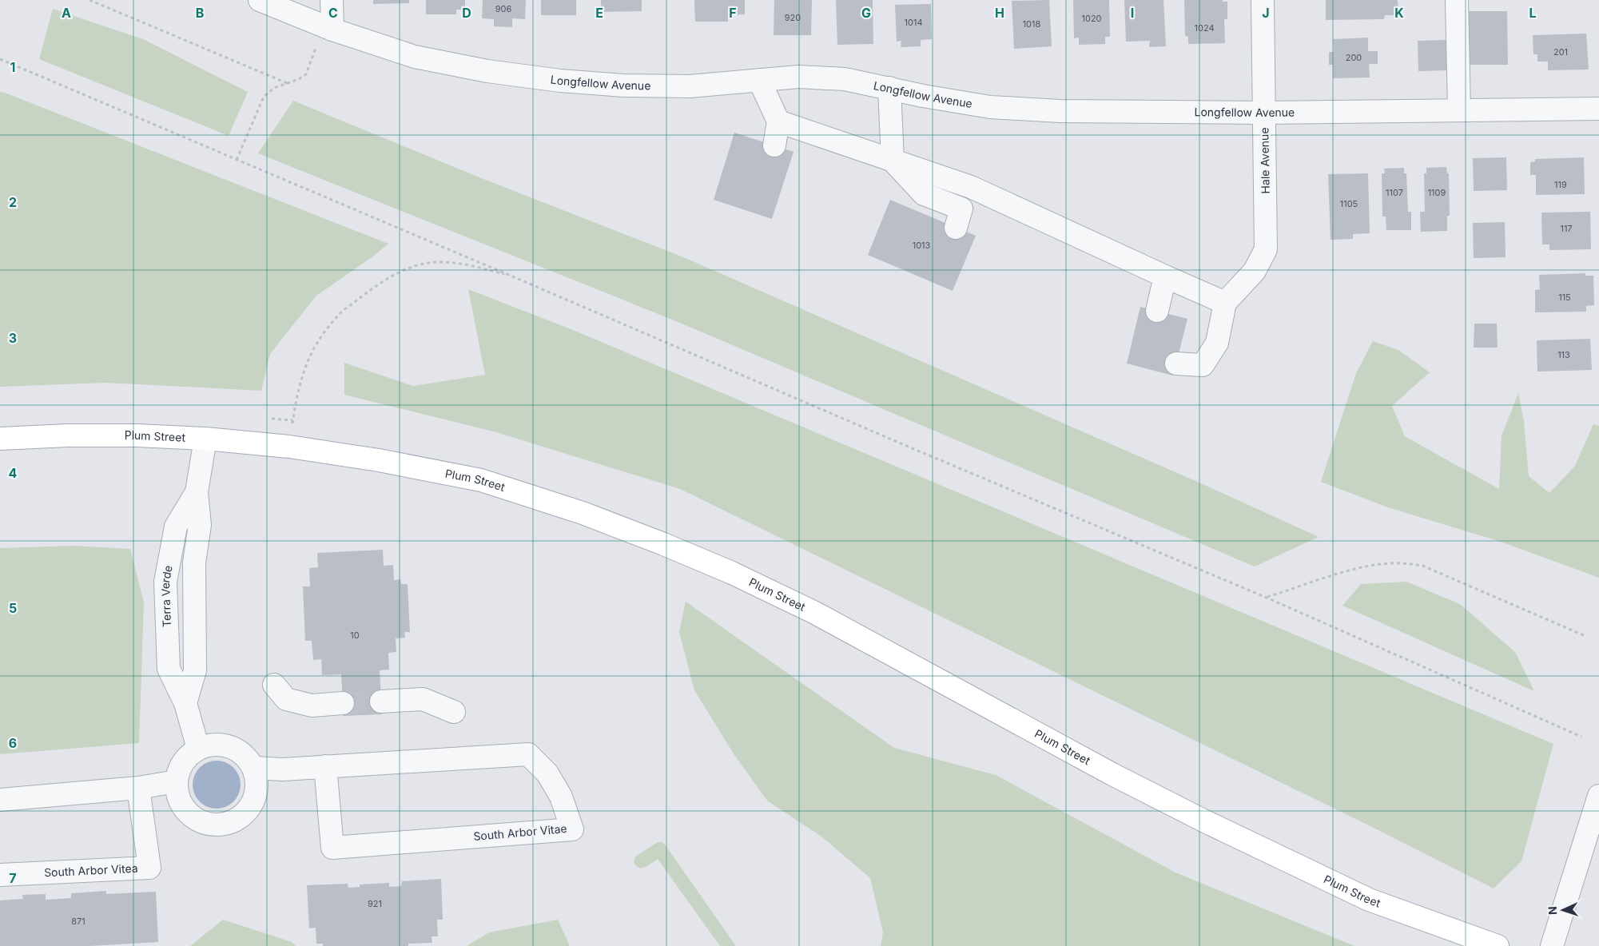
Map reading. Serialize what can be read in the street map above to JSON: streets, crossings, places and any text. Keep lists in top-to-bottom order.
{
  "streets": {
    "main road": ["Plum Street"],
    "street": [
      "Longfellow Avenue",
      "Hale Avenue",
      "Terra Verde",
      "South Arbor Vitae",
      "South Arbor Vitea"
    ]
  },
  "crossings": [
    ["Longfellow Avenue", "Hale Avenue"],
    ["Plum Street", "Terra Verde"],
    ["Terra Verde", "South Arbor Vitae"]
  ],
  "house_numbers": [
    "906",
    "920",
    "1020",
    "1014",
    "1018",
    "1024",
    "201",
    "200",
    "119",
    "1107",
    "1109",
    "1105",
    "117",
    "1013",
    "115",
    "113",
    "10",
    "921",
    "871"
  ],
  "north": "left",
  "grid": {
    "columns": [
      "A",
      "B",
      "C",
      "D",
      "E",
      "F",
      "G",
      "H",
      "I",
      "J",
      "K",
      "L"
    ],
    "rows": [
      "1",
      "2",
      "3",
      "4",
      "5",
      "6",
      "7"
    ]
  }
}
